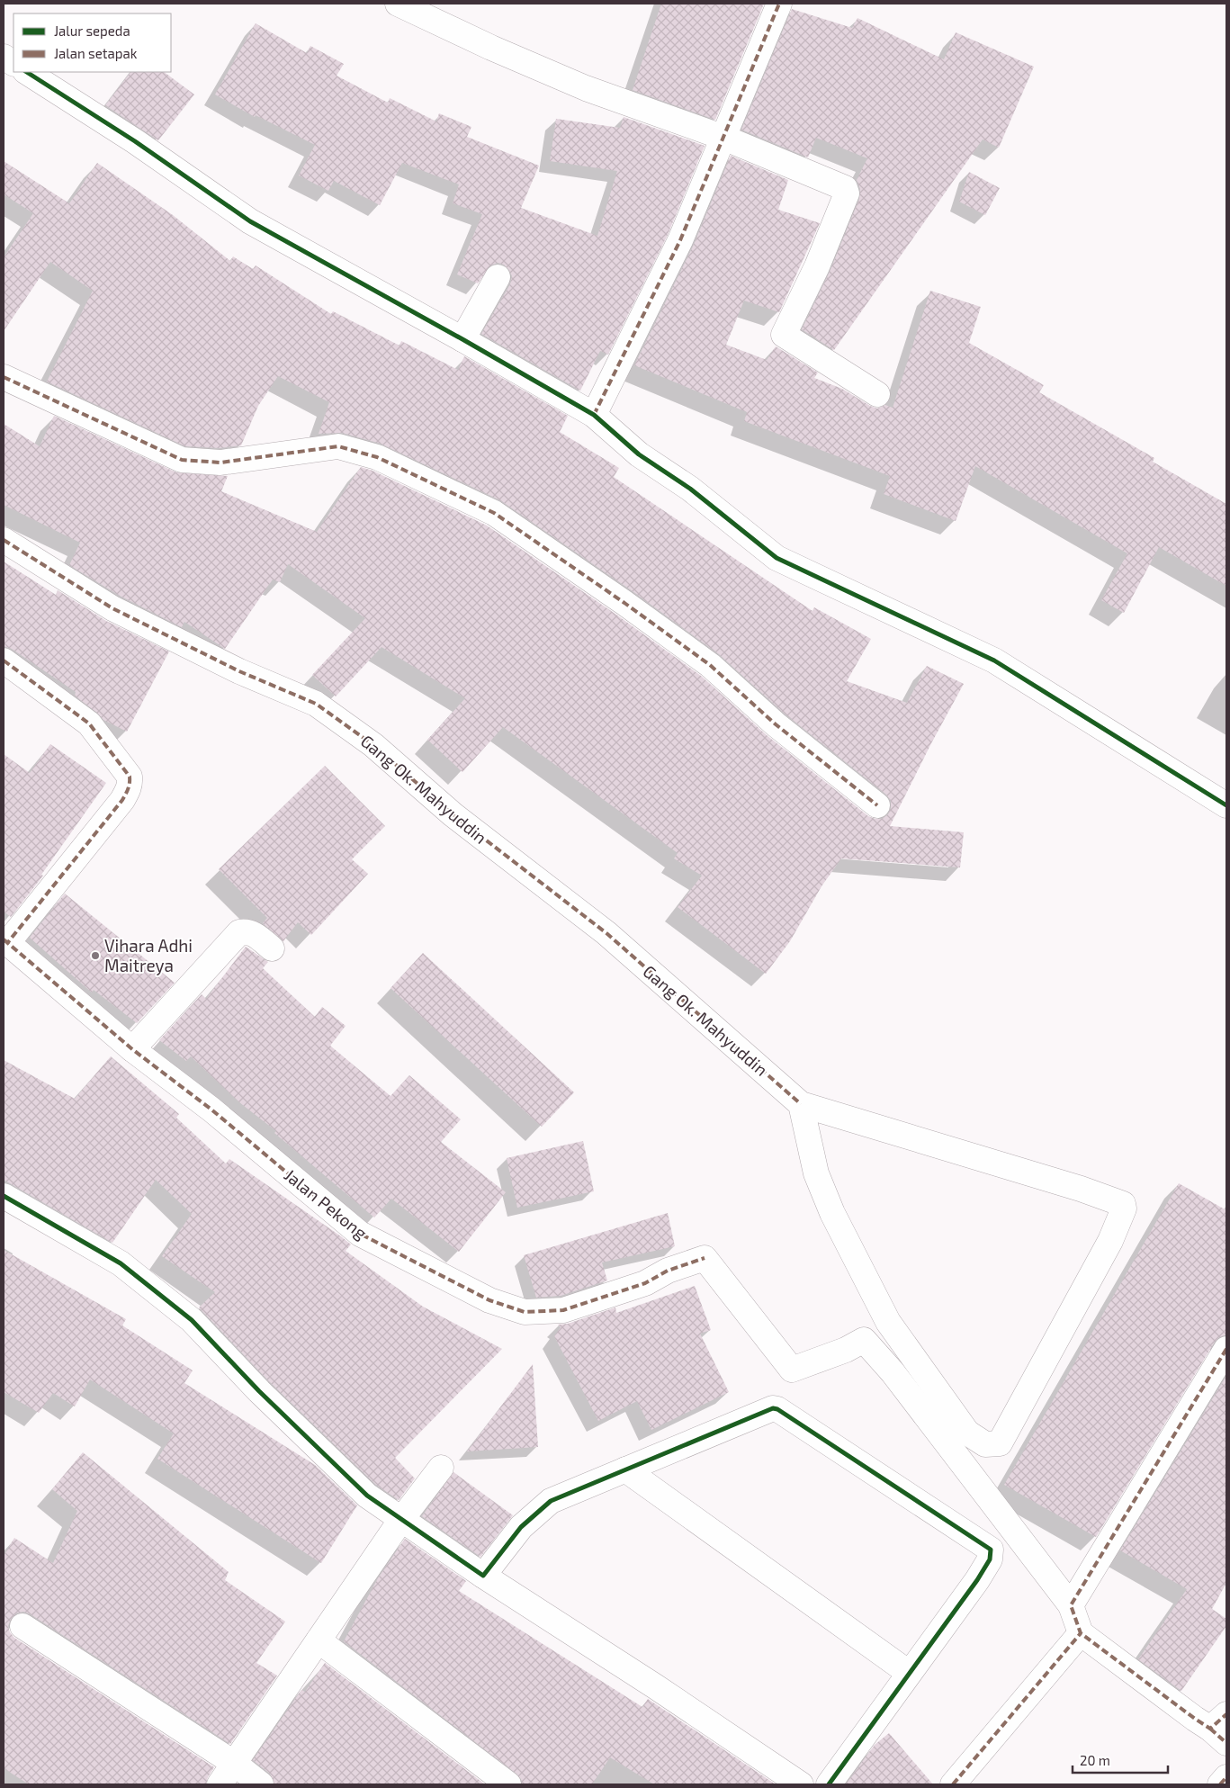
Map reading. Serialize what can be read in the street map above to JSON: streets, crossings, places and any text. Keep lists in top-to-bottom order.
{
  "streets": {
    "street": ["Gang Ok. Mahyuddin", "Jalan Pekong"]
  },
  "places": ["Vihara Adhi Maitreya"],
  "legend": ["Jalur sepeda", "Jalan setapak"],
  "scale_bar": "20 m"
}
